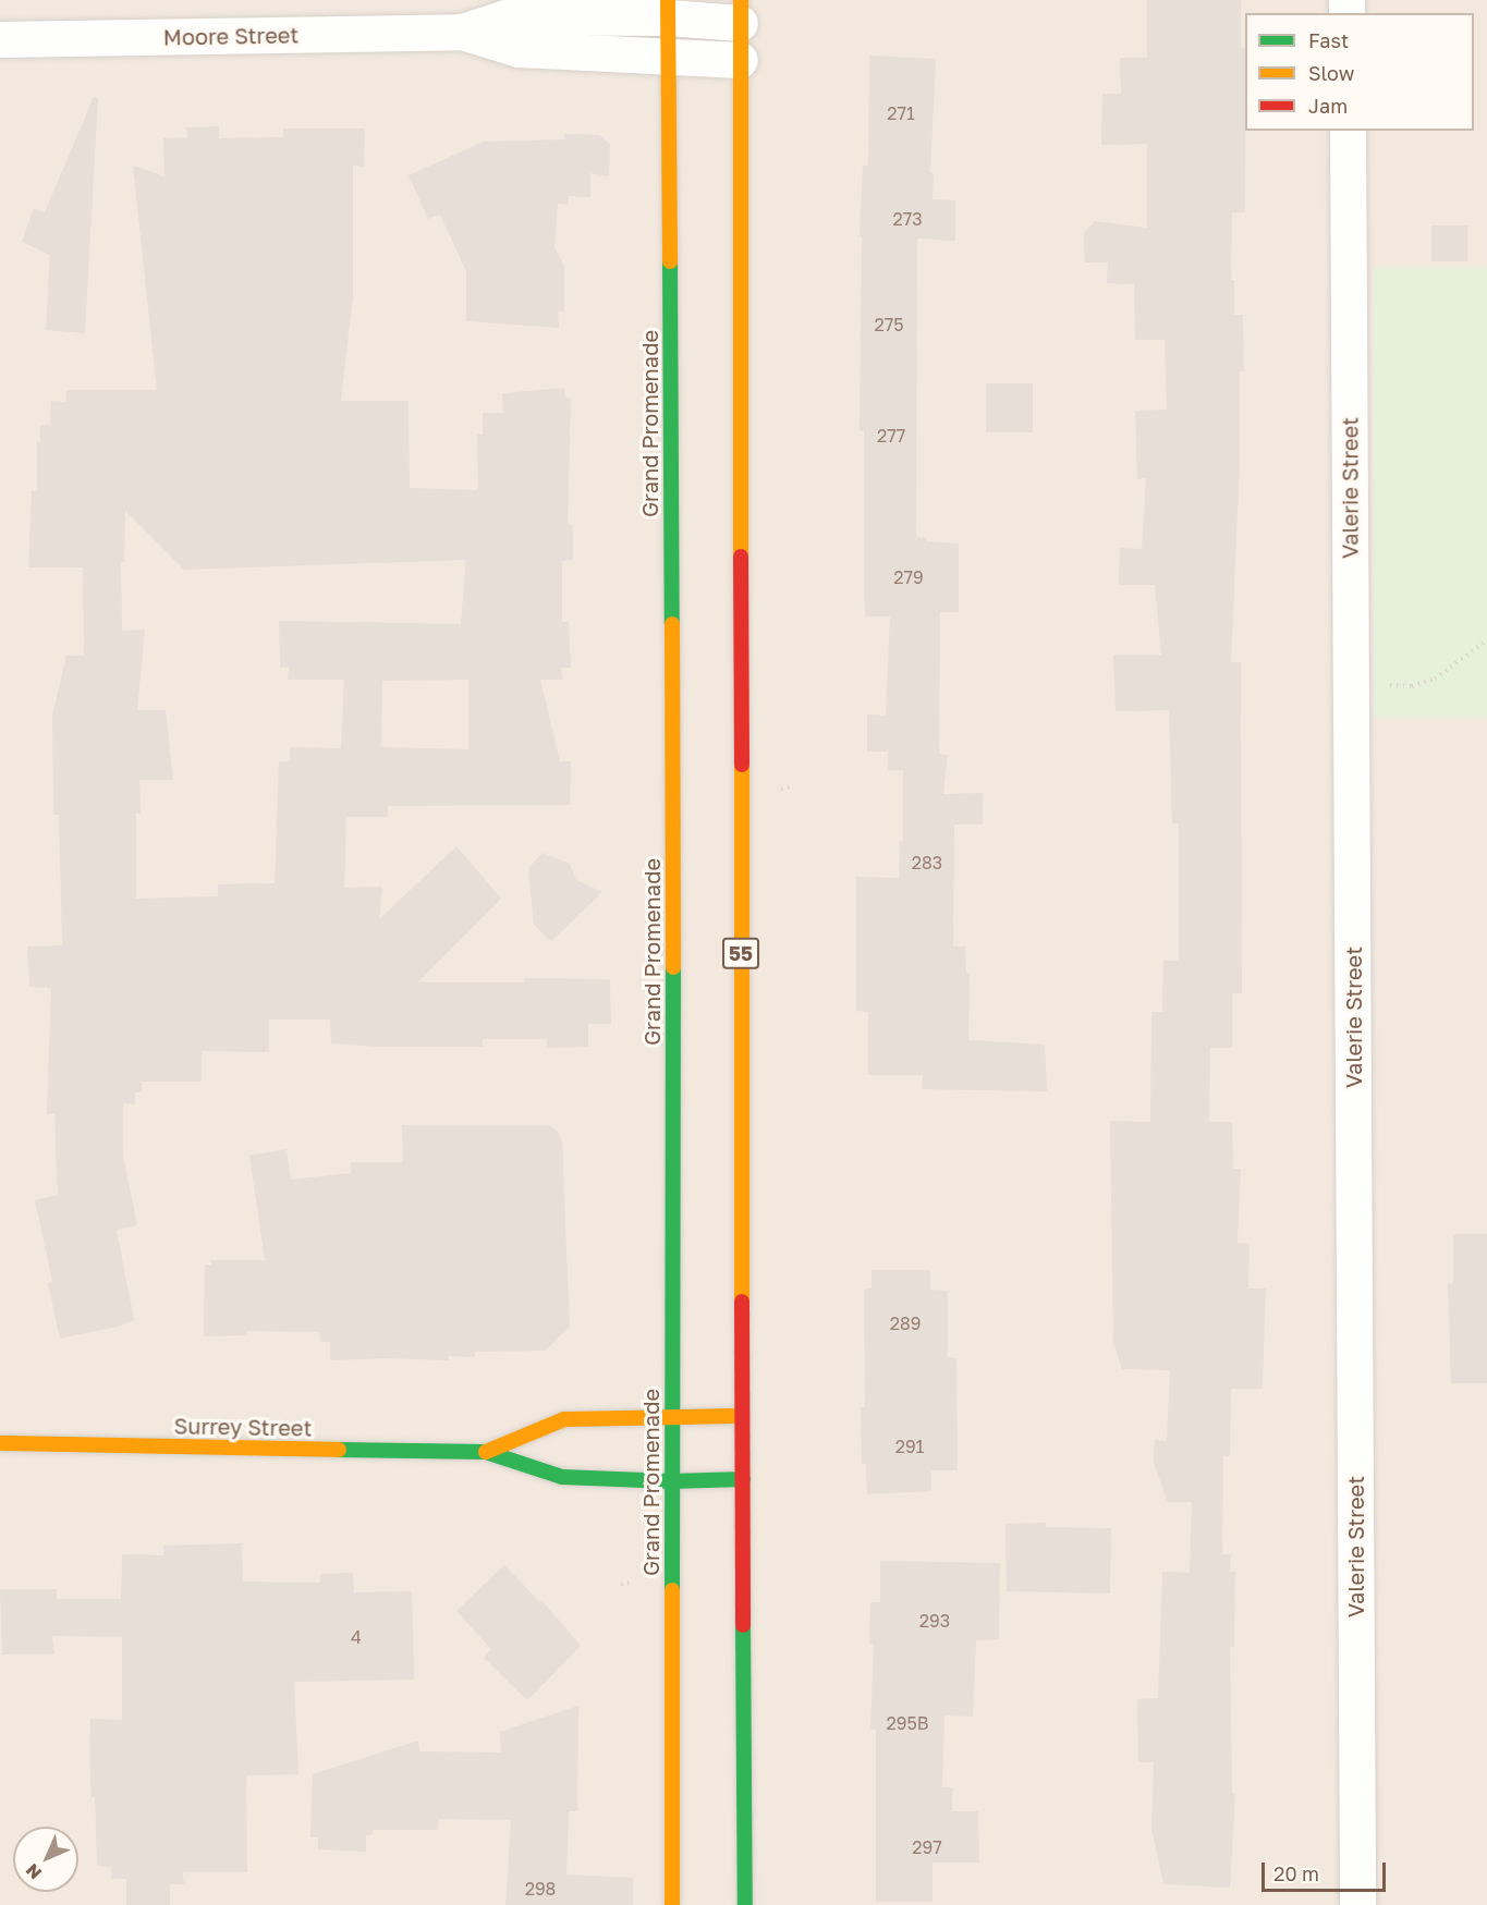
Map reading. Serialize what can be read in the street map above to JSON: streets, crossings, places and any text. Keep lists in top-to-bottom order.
{
  "streets": {
    "main road": ["Grand Promenade", "55", "Surrey Street"],
    "street": ["Moore Street", "Valerie Street"]
  },
  "crossings": [
    ["Moore Street", "Grand Promenade"],
    ["Moore Street", "55"],
    ["Grand Promenade", "Surrey Street"],
    ["55", "Surrey Street"]
  ],
  "house_numbers": [
    "271",
    "273",
    "275",
    "277",
    "279",
    "283",
    "289",
    "291",
    "293",
    "4",
    "295B",
    "297",
    "298"
  ],
  "legend": ["Fast", "Slow", "Jam"],
  "scale_bar": "20 m",
  "north": "bottom left"
}
